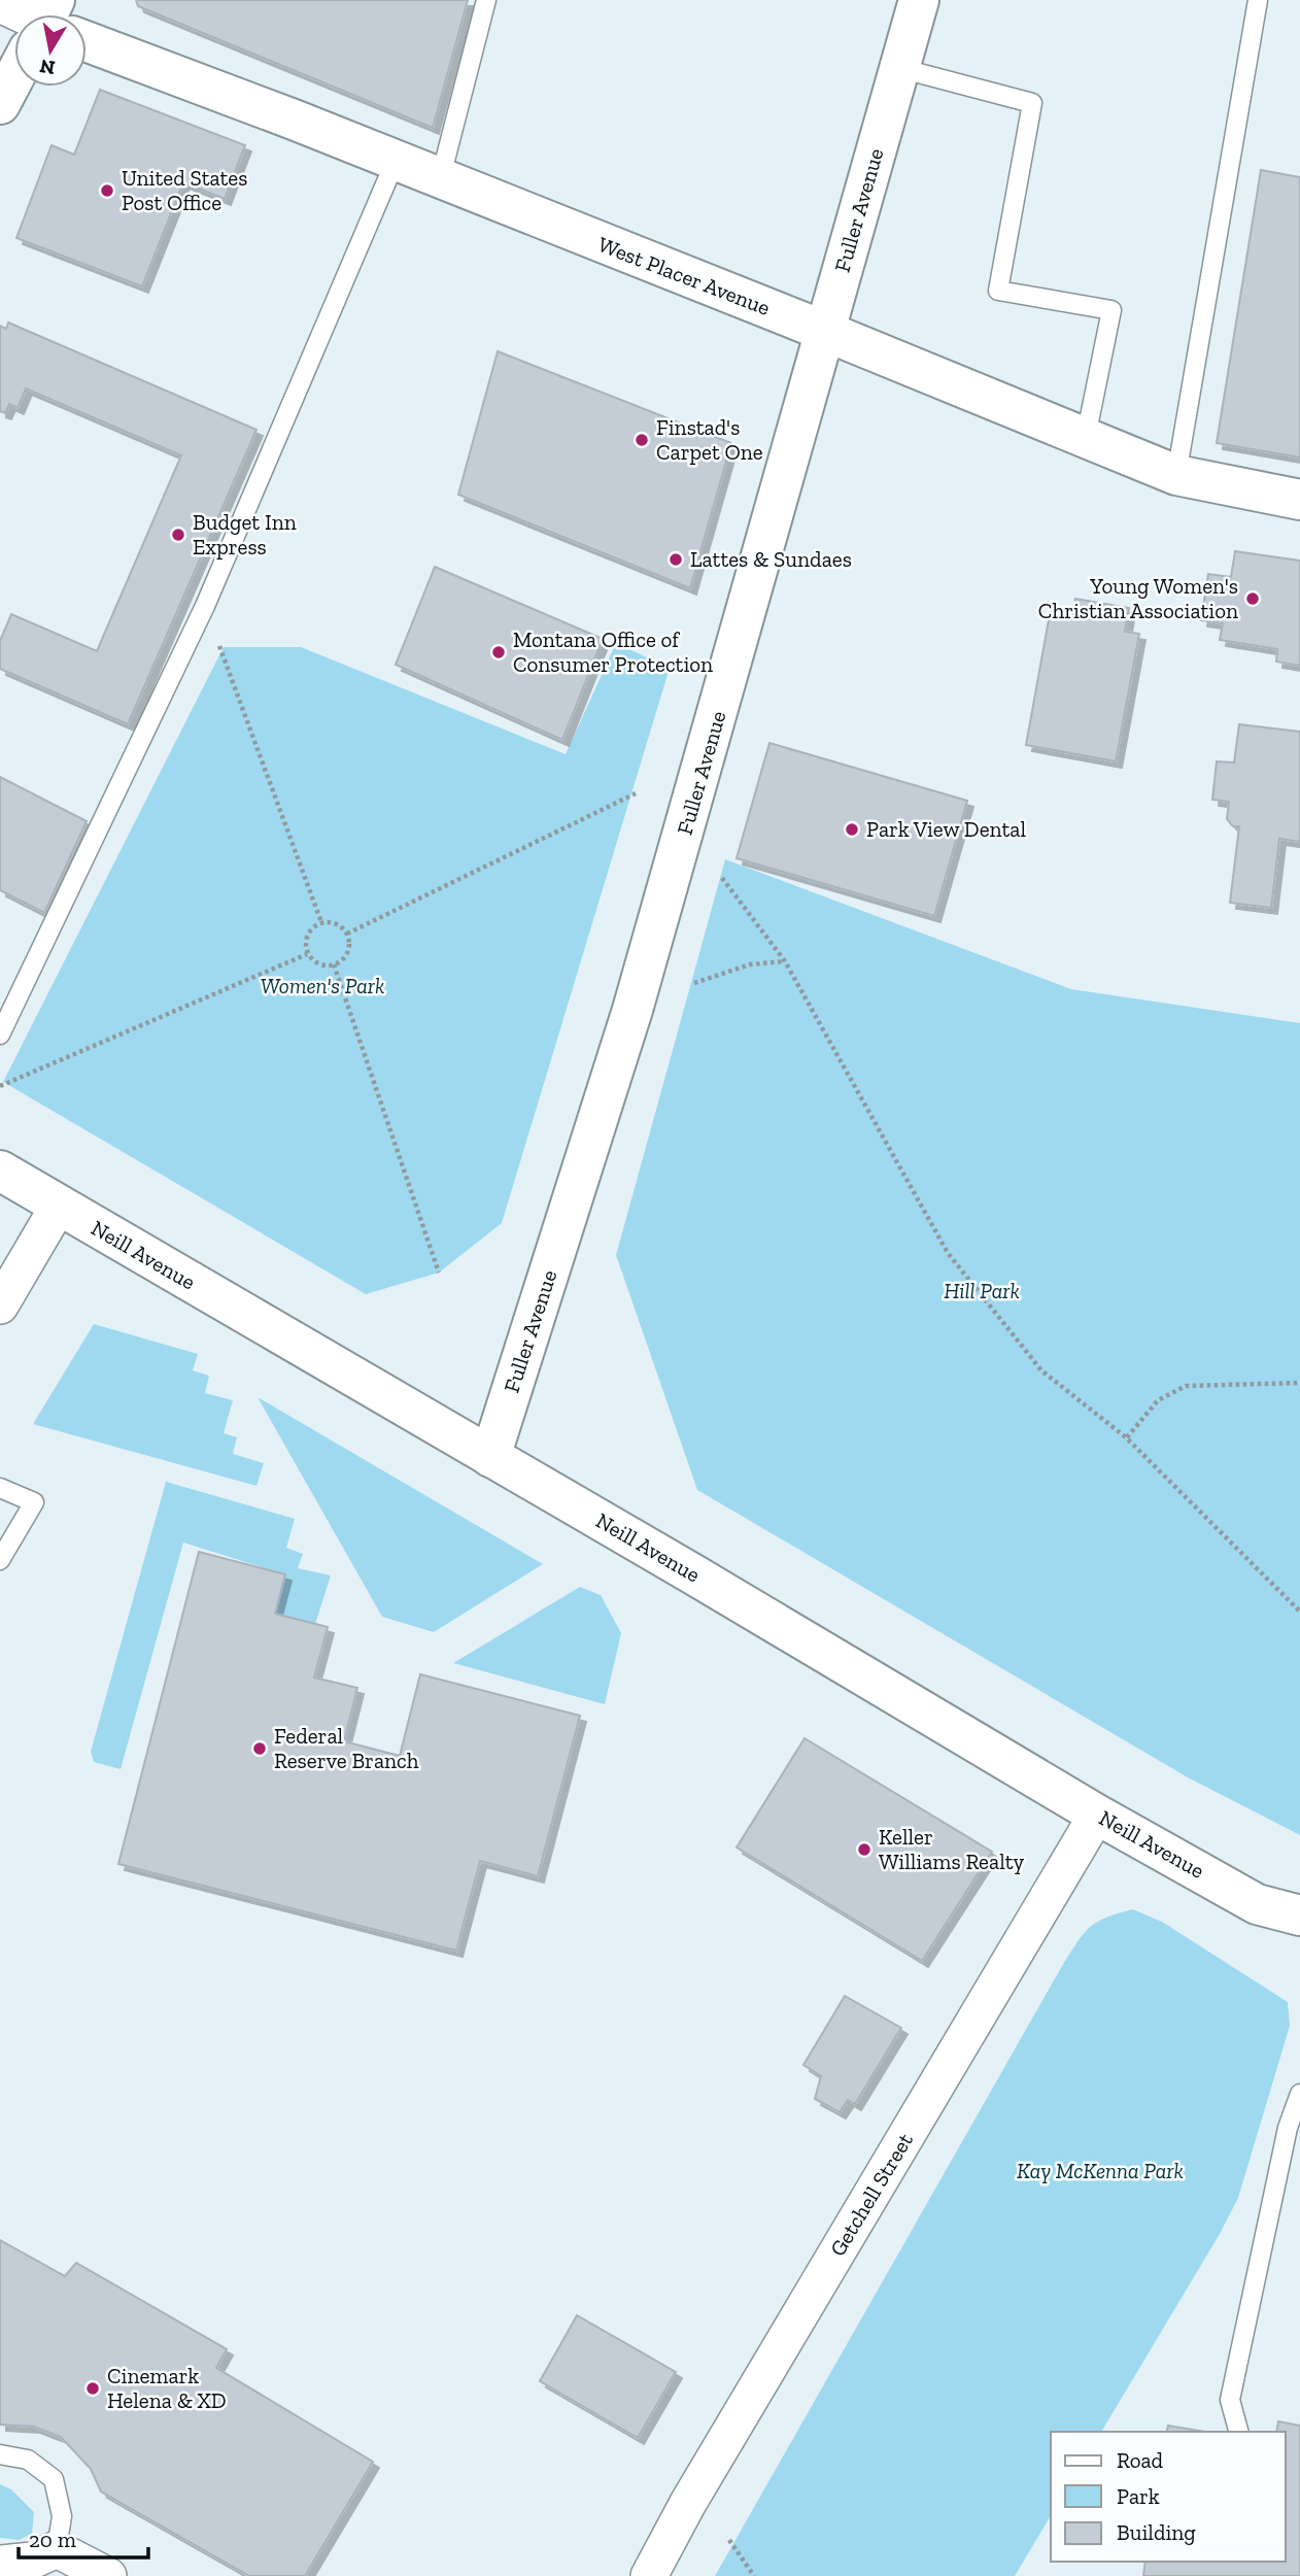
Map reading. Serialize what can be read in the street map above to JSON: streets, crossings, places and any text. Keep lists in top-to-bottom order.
{
  "streets": {
    "street": [
      "Fuller Avenue",
      "West Placer Avenue",
      "Neill Avenue",
      "Getchell Street"
    ]
  },
  "crossings": [
    ["Fuller Avenue", "West Placer Avenue"],
    ["Fuller Avenue", "Neill Avenue"],
    ["Neill Avenue", "Getchell Street"]
  ],
  "parks": ["Women's Park", "Hill Park", "Kay McKenna Park"],
  "places": [
    "United States Post Office",
    "Finstad's Carpet One",
    "Budget Inn Express",
    "Lattes & Sundaes",
    "Young Women's Christian Association",
    "Montana Office of Consumer Protection",
    "Park View Dental",
    "Federal Reserve Branch",
    "Keller Williams Realty",
    "Cinemark Helena & XD"
  ],
  "legend": ["Road", "Park", "Building"],
  "scale_bar": "20 m",
  "north": "bottom"
}
